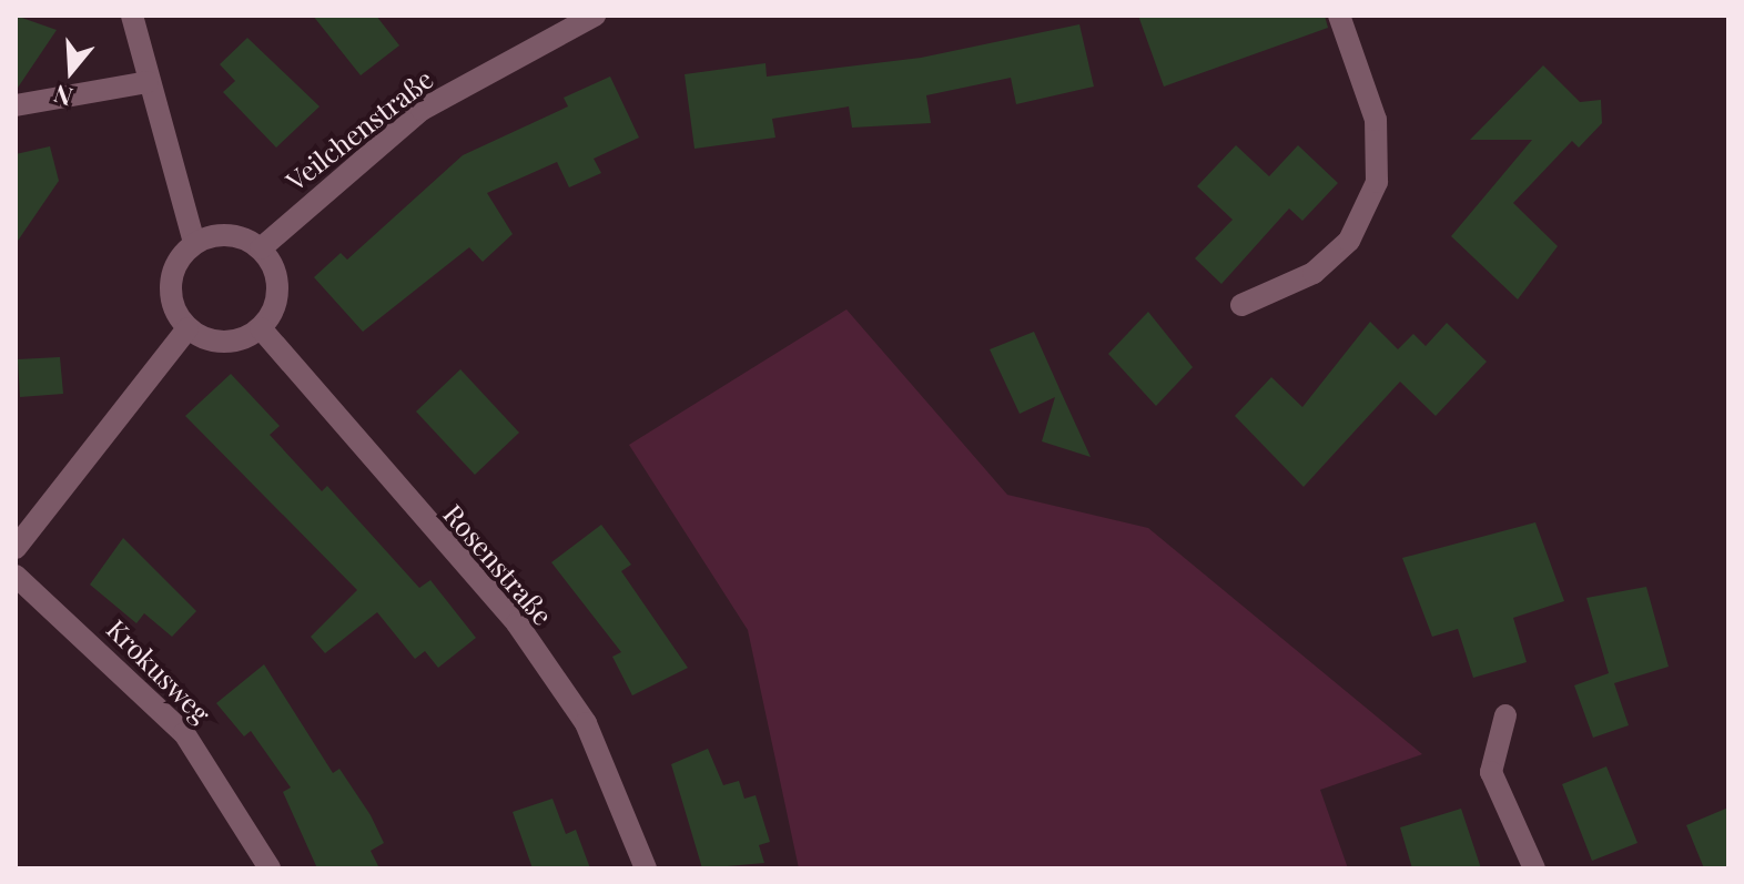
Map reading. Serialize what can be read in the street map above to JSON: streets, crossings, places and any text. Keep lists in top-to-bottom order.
{
  "streets": {
    "street": ["Veilchenstraße", "Rosenstraße", "Krokusweg"]
  },
  "crossings": [
    ["Veilchenstraße", "Rosenstraße"]
  ],
  "north": "bottom"
}
